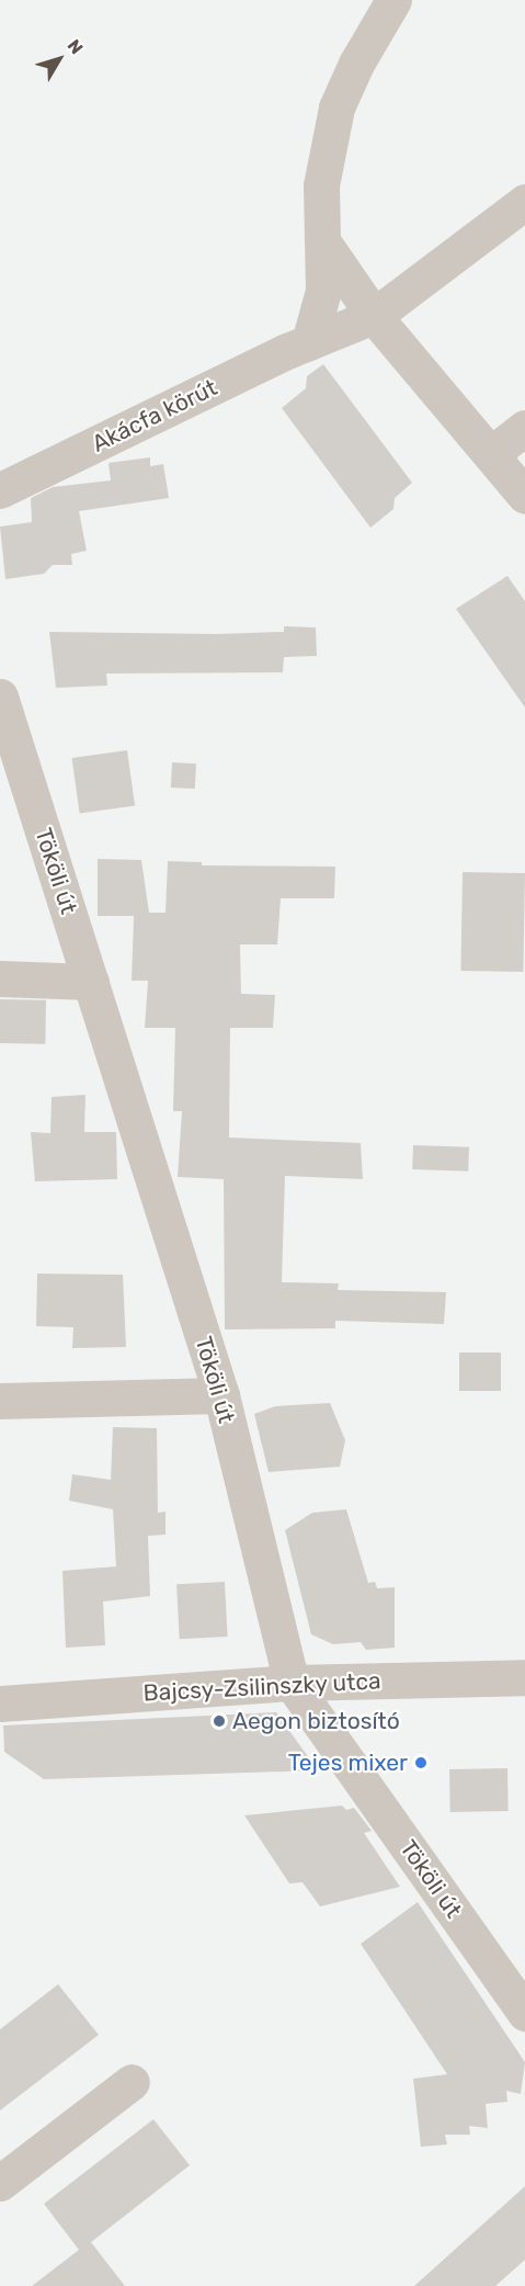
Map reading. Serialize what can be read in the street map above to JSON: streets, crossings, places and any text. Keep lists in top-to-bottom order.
{
  "streets": {
    "street": ["Akácfa körút", "Tököli út", "Bajcsy-Zsilinszky utca"]
  },
  "crossings": [
    ["Tököli út", "Bajcsy-Zsilinszky utca"]
  ],
  "places": ["Aegon biztosító", "Tejes mixer"],
  "north": "top right"
}
